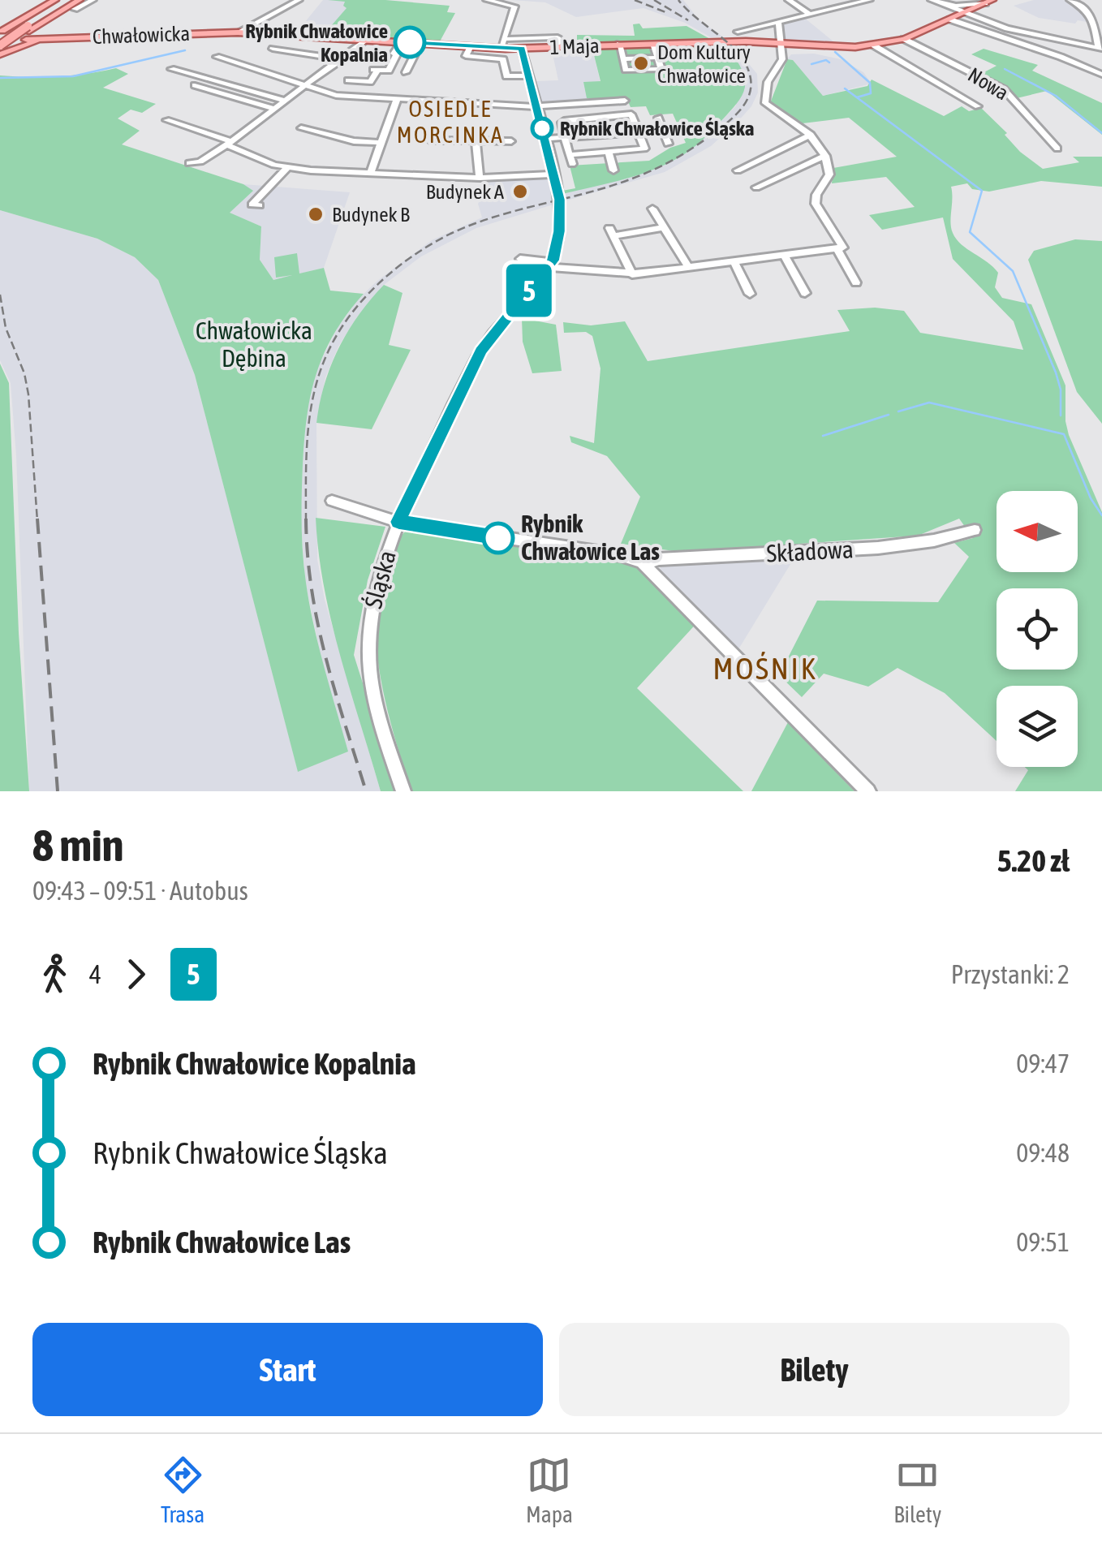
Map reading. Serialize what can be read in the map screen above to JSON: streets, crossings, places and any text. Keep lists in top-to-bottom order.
{
  "streets": {
    "main road": ["Chwałowicka", "1 Maja"],
    "street": ["Nowa", "Składowa", "Śląska"]
  },
  "crossings": [
    ["Chwałowicka", "1 Maja"],
    ["1 Maja", "Nowa"]
  ],
  "districts": ["OSIEDLE MORCINKA", "MOŚNIK"],
  "parks": ["Chwałowicka Dębina"],
  "places": [
    "Rybnik Chwałowice Kopalnia",
    "Dom Kultury Chwałowice",
    "Rybnik Chwałowice Śląska",
    "Budynek A",
    "Budynek B",
    "Rybnik Chwałowice Las"
  ],
  "lines": ["bus line 5"],
  "north": "left",
  "page": {
    "on_map": "5",
    "heading": ["8 min", "09:43 – 09:51 · Autobus", "5.20 zł"],
    "legs": ["4", "5", "Przystanki: 2"],
    "list": [
      {
        "name": "Rybnik Chwałowice Kopalnia",
        "value": "09:47"
      },
      {
        "name": "Rybnik Chwałowice Śląska",
        "value": "09:48"
      },
      {
        "name": "Rybnik Chwałowice Las",
        "value": "09:51"
      }
    ],
    "buttons": ["Start", "Bilety"],
    "tabs": ["Trasa", "Mapa", "Bilety"]
  }
}
